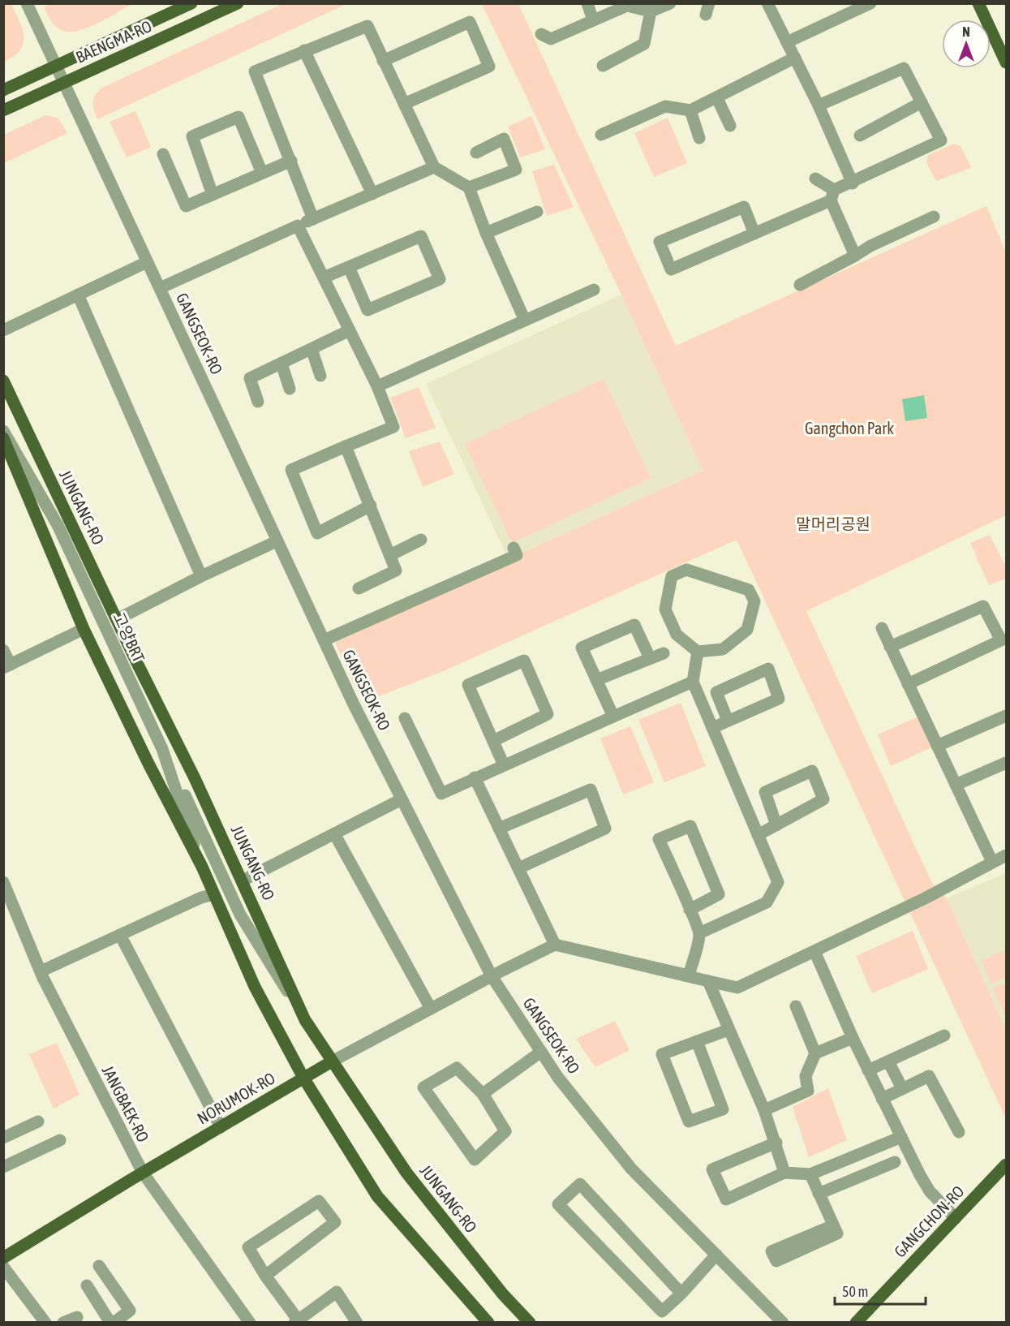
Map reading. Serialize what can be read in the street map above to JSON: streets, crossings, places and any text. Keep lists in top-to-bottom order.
{
  "streets": {
    "main road": [
      "BAENGMA-RO",
      "JUNGANG-RO",
      "NORUMOK-RO",
      "GANGCHON-RO"
    ],
    "street": ["GANGSEOK-RO", "고양BRT", "JANGBAEK-RO"]
  },
  "crossings": [
    ["BAENGMA-RO", "GANGSEOK-RO"],
    ["GANGSEOK-RO", "NORUMOK-RO"],
    ["JUNGANG-RO", "고양BRT"],
    ["JUNGANG-RO", "NORUMOK-RO"],
    ["NORUMOK-RO", "JANGBAEK-RO"]
  ],
  "parks": ["Gangchon Park", "말머리공원"],
  "scale_bar": "50 m",
  "north": "top"
}
